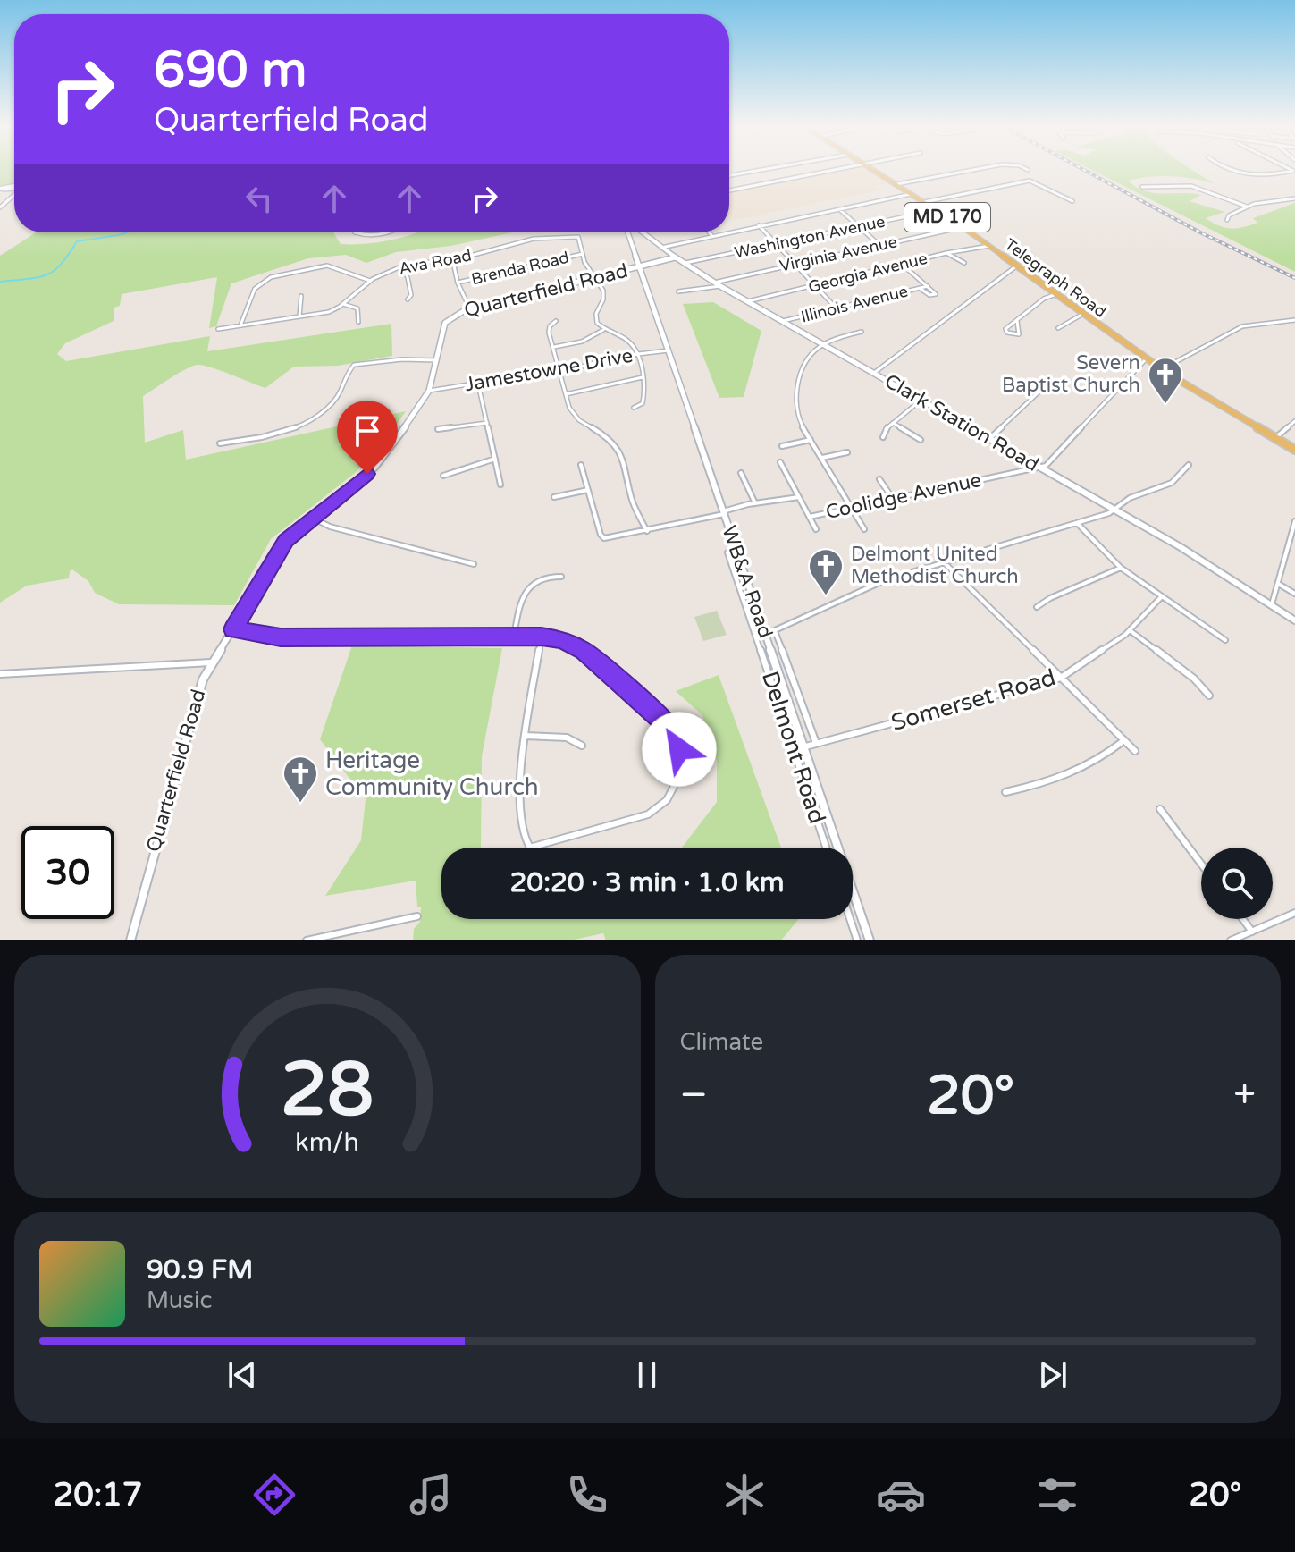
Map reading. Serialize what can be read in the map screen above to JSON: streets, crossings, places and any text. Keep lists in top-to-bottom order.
{
  "streets": {
    "main road": ["MD 170", "Telegraph Road"],
    "street": [
      "Washington Avenue",
      "Virginia Avenue",
      "Ava Road",
      "Brenda Road",
      "Georgia Avenue",
      "Quarterfield Road",
      "Illinois Avenue",
      "Jamestowne Drive",
      "Clark Station Road",
      "Coolidge Avenue",
      "WB&A Road",
      "Somerset Road",
      "Delmont Road"
    ]
  },
  "crossings": [
    ["Washington Avenue", "Telegraph Road"],
    ["Washington Avenue", "Clark Station Road"],
    ["Virginia Avenue", "Telegraph Road"],
    ["Virginia Avenue", "Clark Station Road"],
    ["Ava Road", "Brenda Road"],
    ["Georgia Avenue", "Telegraph Road"],
    ["Georgia Avenue", "Clark Station Road"],
    ["Quarterfield Road", "Jamestowne Drive"],
    ["Quarterfield Road", "Clark Station Road"],
    ["Quarterfield Road", "WB&A Road"],
    ["Illinois Avenue", "Clark Station Road"],
    ["Jamestowne Drive", "WB&A Road"],
    ["Clark Station Road", "Coolidge Avenue"],
    ["WB&A Road", "Somerset Road"]
  ],
  "places": {
    "church": ["Severn Baptist Church", "Delmont United Methodist Church", "Heritage Community Church"]
  },
  "page": {
    "turn": ["690 m", "Quarterfield Road"],
    "limit": "30",
    "trip": "20:20 · 3 min · 1.0 km",
    "tile": "Climate",
    "heat": ["−", "20°", "+"],
    "song": ["90.9 FM", "Music"],
    "tabs": ["20:17", "20°"],
    "gauge": ["28", "km/h"]
  }
}
